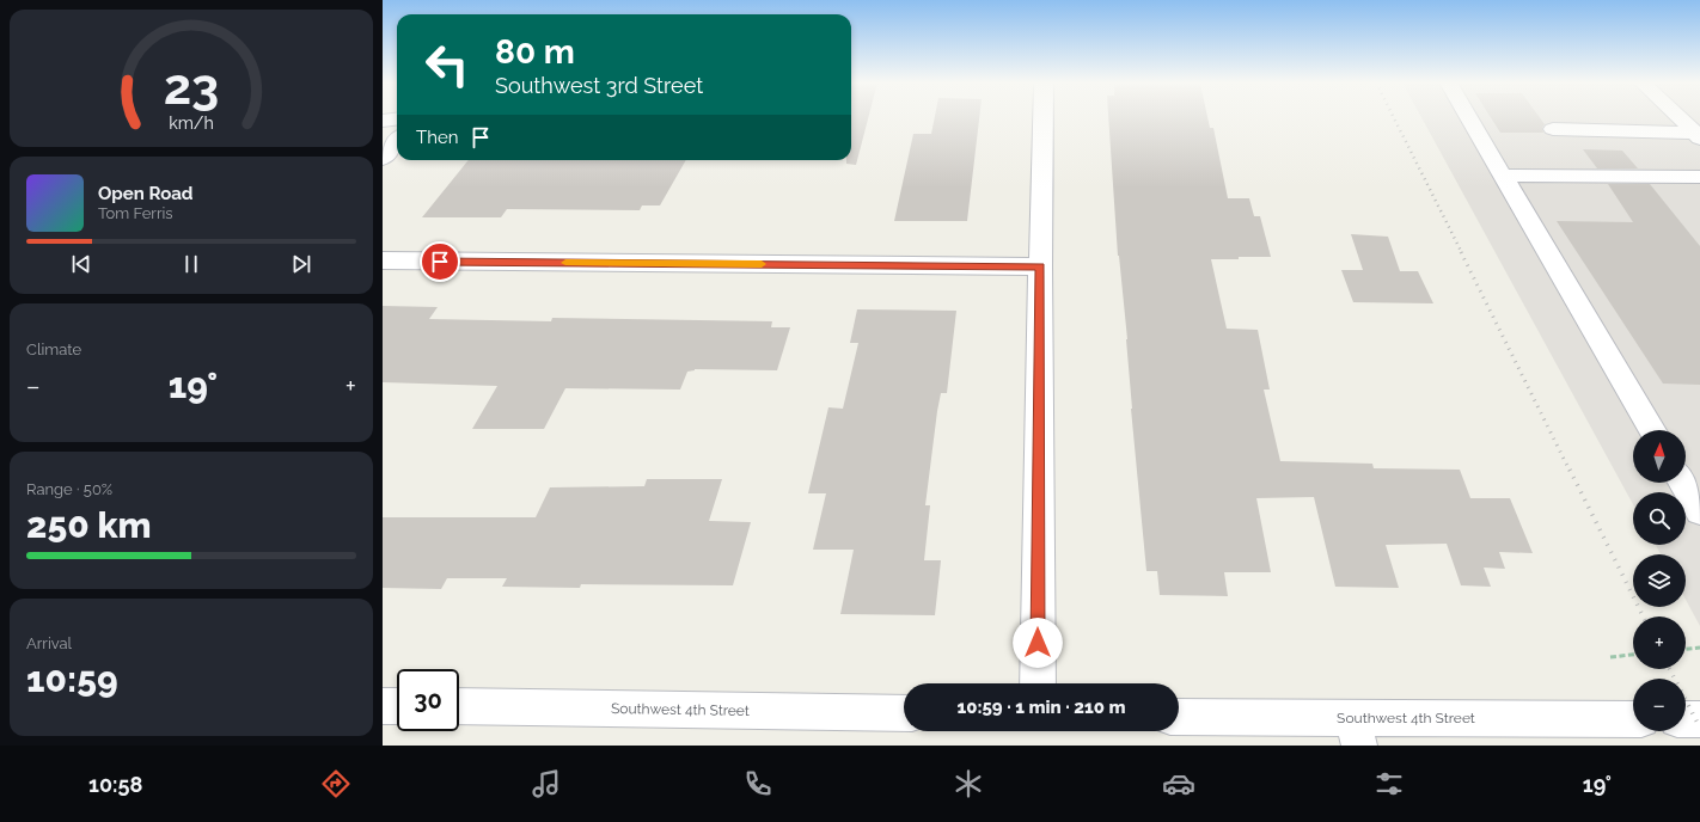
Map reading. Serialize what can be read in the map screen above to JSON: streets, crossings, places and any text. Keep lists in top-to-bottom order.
{
  "streets": {
    "street": ["Southwest 4th Street"]
  },
  "north": "top",
  "page": {
    "turn": ["80 m", "Southwest 3rd Street"],
    "then": "Then",
    "song": ["Open Road", "Tom Ferris"],
    "tile": [
      "Climate",
      ["Range · 50%", "250 km"],
      ["Arrival", "10:59"]
    ],
    "heat": ["−", "19°", "+"],
    "map_buttons": ["+", "−"],
    "limit": "30",
    "trip": "10:59 · 1 min · 210 m",
    "tabs": ["10:58", "19°"],
    "gauge": ["23", "km/h"]
  }
}
